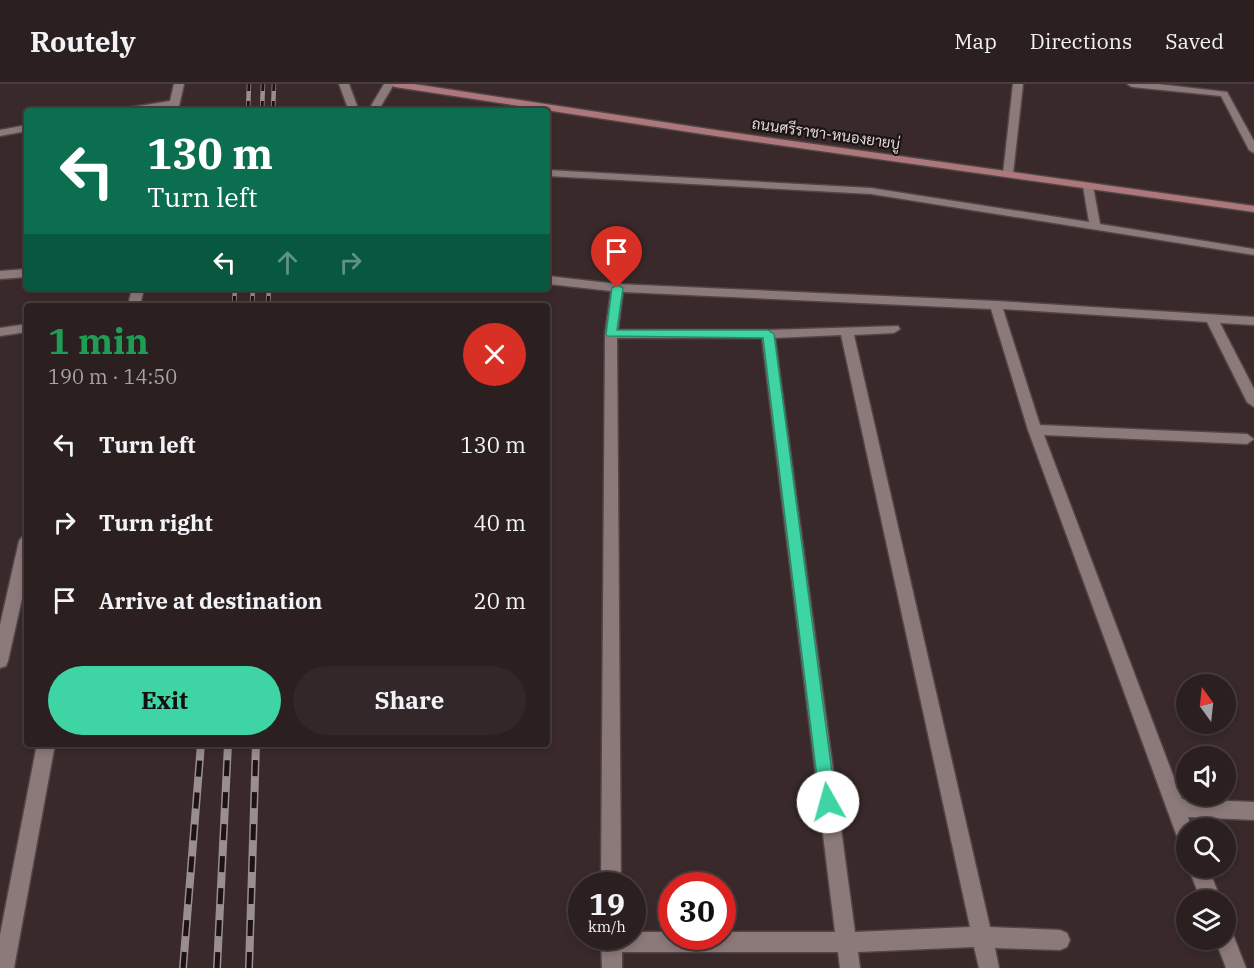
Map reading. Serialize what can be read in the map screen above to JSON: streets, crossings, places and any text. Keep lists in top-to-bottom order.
{
  "streets": {
    "main road": ["ถนนศรีราชา-หนองยายบู่"]
  },
  "north": "top",
  "page": {
    "header": "Routely",
    "nav": ["Map", "Directions", "Saved"],
    "turn": ["130 m", "Turn left"],
    "heading": ["1 min", "190 m · 14:50"],
    "list": [
      {
        "name": "Turn left",
        "value": "130 m"
      },
      {
        "name": "Turn right",
        "value": "40 m"
      },
      {
        "name": "Arrive at destination",
        "value": "20 m"
      }
    ],
    "buttons": ["Exit", "Share"],
    "speed": "19 km/h",
    "limit": "30"
  }
}
